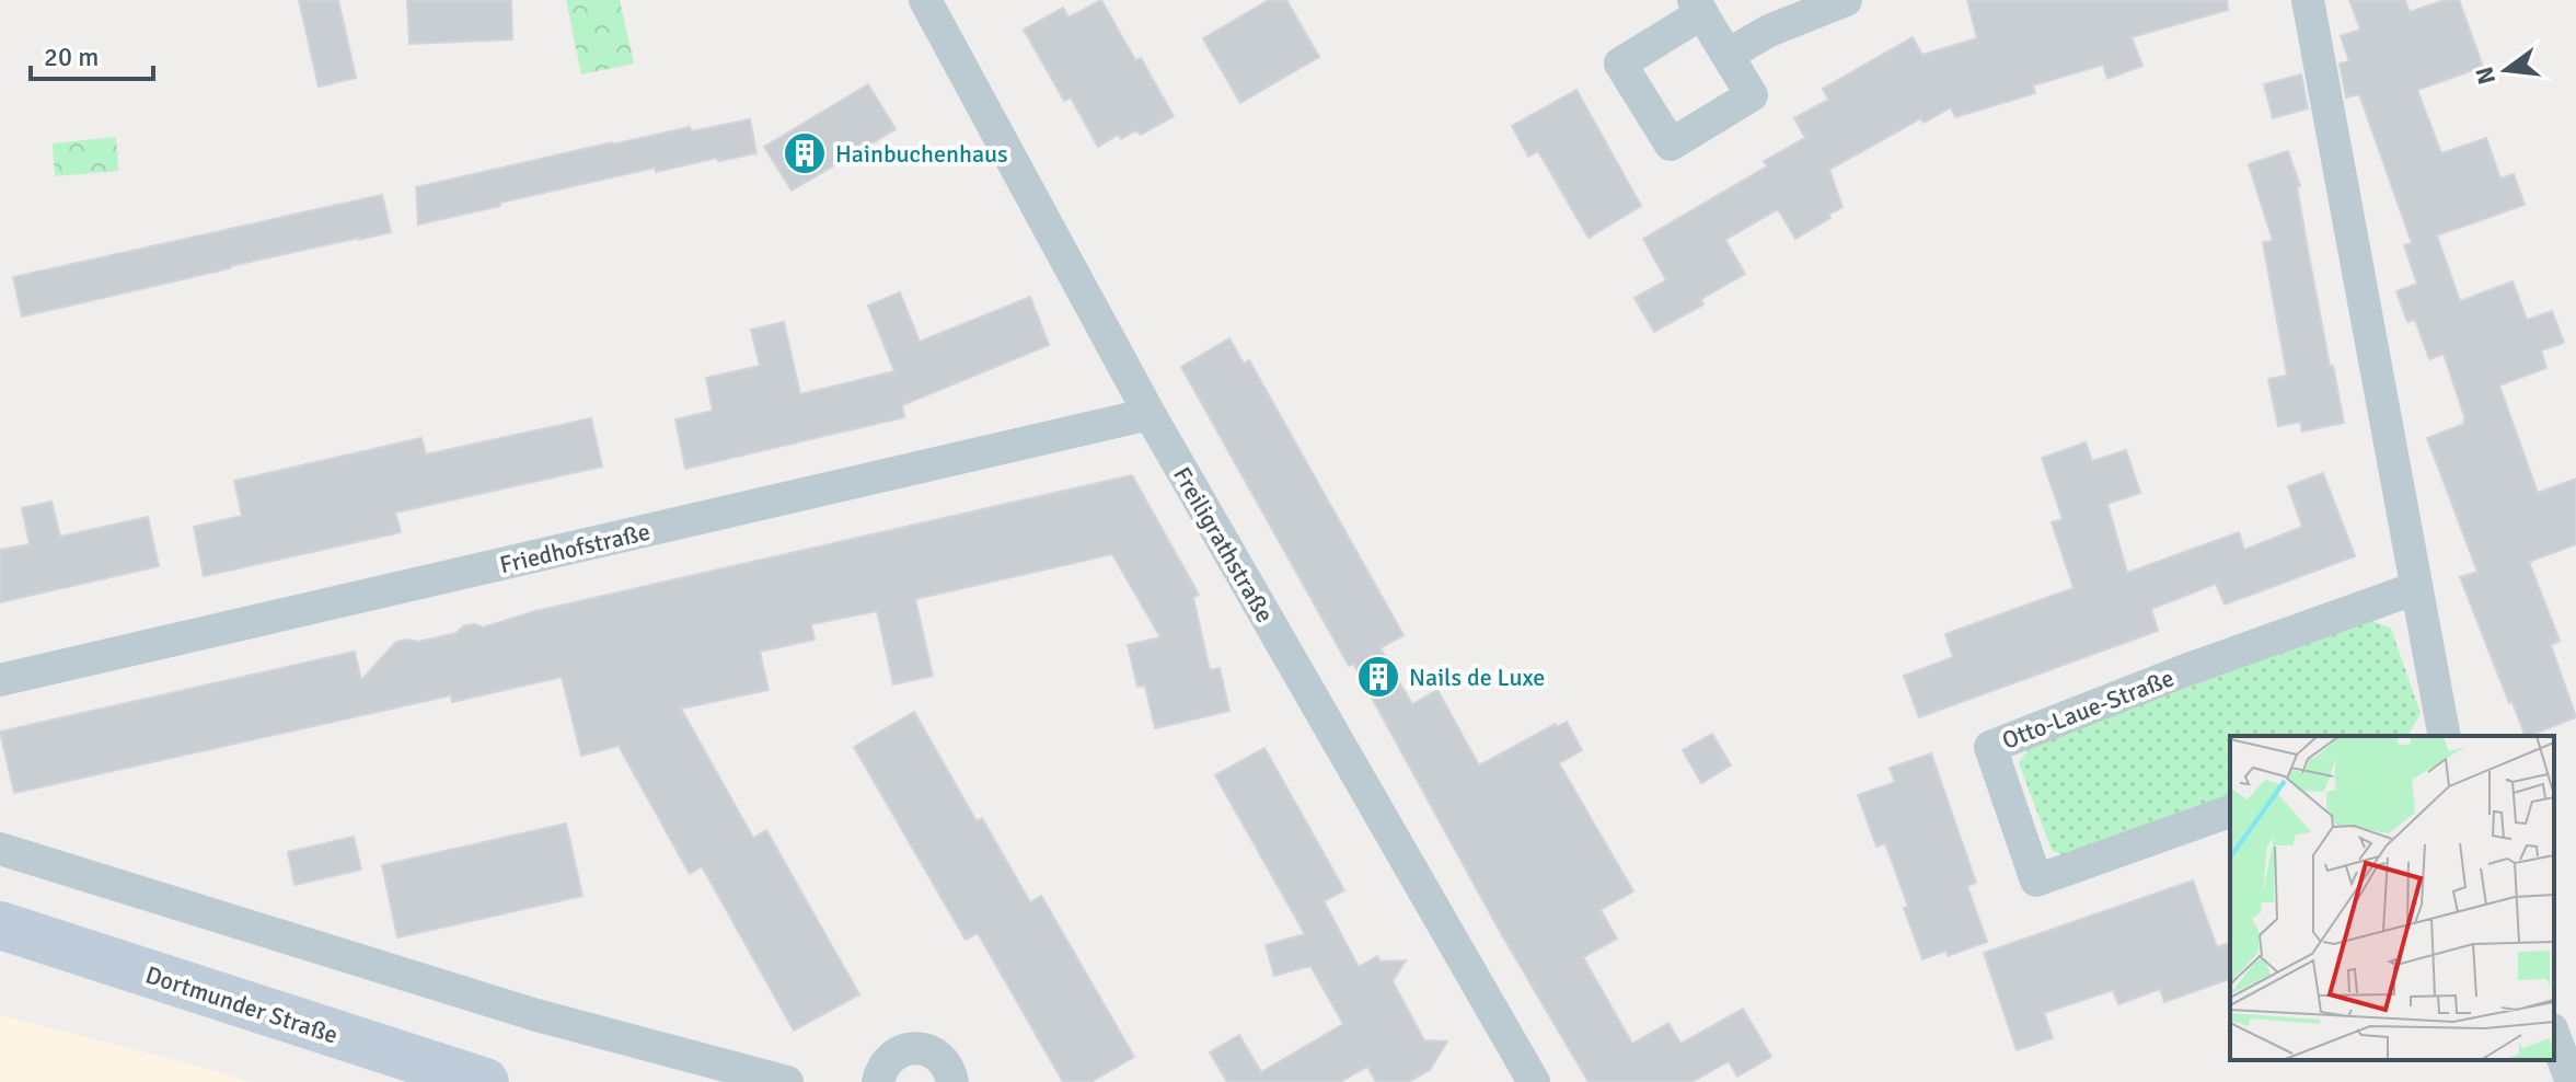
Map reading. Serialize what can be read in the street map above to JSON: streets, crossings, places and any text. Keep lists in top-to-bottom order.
{
  "streets": {
    "main road": ["Dortmunder Straße"],
    "street": ["Freiligrathstraße", "Friedhofstraße", "Otto-Laue-Straße"]
  },
  "crossings": [
    ["Freiligrathstraße", "Friedhofstraße"]
  ],
  "places": {
    "building": ["Hainbuchenhaus", "Nails de Luxe"]
  },
  "scale_bar": "20 m",
  "north": "left"
}
